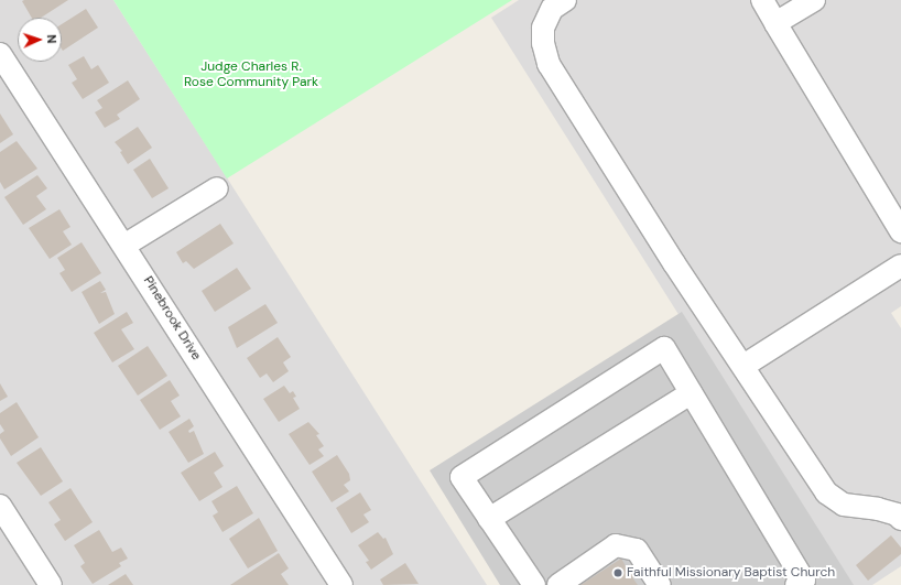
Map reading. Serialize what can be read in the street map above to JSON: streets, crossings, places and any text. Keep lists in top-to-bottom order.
{
  "streets": {
    "street": ["Pinebrook Drive"]
  },
  "parks": ["Judge Charles R. Rose Community Park"],
  "places": ["Faithful Missionary Baptist Church"],
  "north": "right"
}
